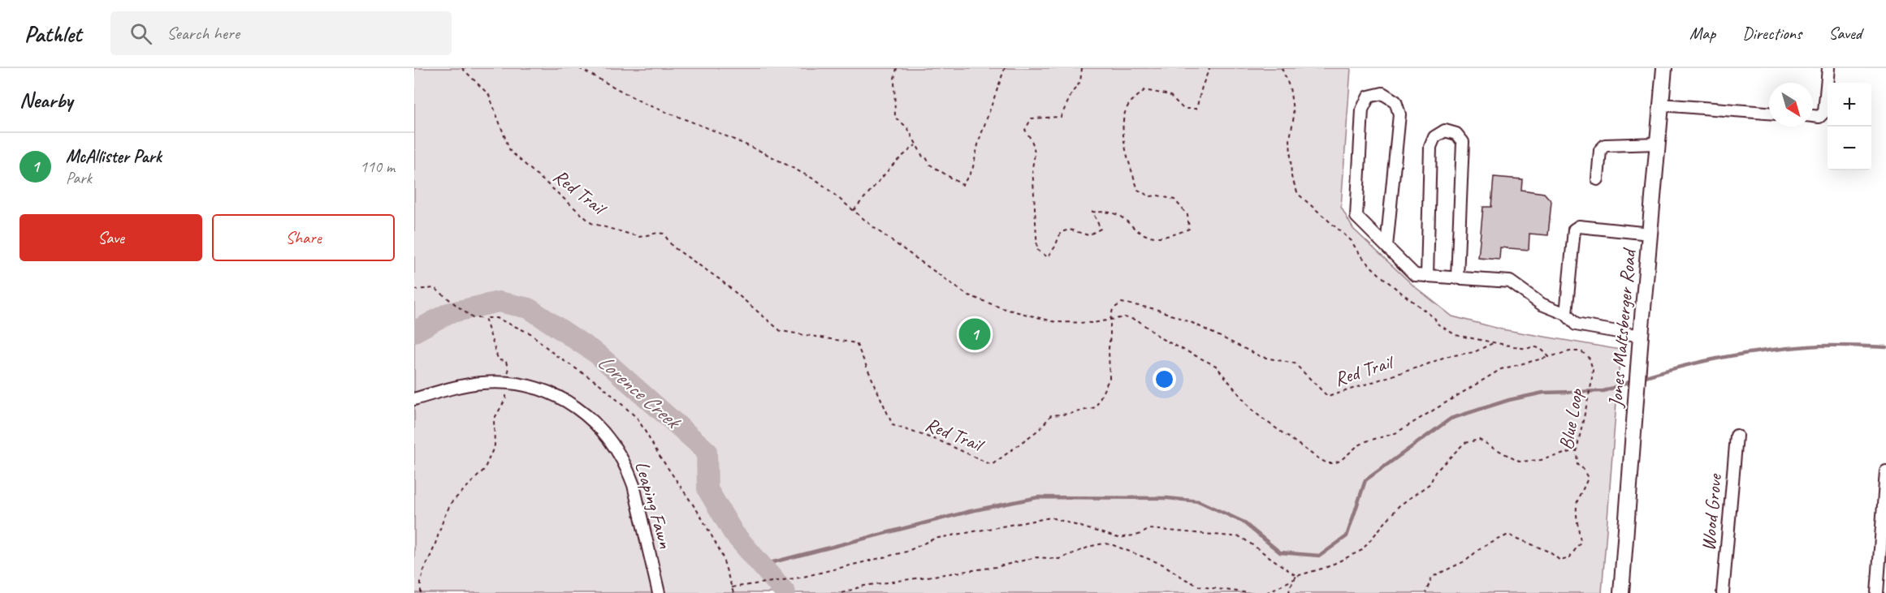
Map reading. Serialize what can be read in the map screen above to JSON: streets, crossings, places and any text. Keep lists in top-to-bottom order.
{
  "streets": {
    "main road": ["Jones Maltsberger Road"],
    "street": ["Leaping Fawn", "Wood Grove"],
    "path": ["Red Trail", "Blue Loop"]
  },
  "water": ["Lorence Creek"],
  "north": "bottom right",
  "page": {
    "header": "Pathlet",
    "search": "Search here",
    "nav": ["Map", "Directions", "Saved"],
    "heading": "Nearby",
    "map_buttons": ["+", "−"],
    "list": [
      {
        "mark": "1",
        "name": "McAllister Park",
        "note": "Park",
        "value": "110 m"
      }
    ],
    "buttons": ["Save", "Share"],
    "pins": "1"
  }
}
